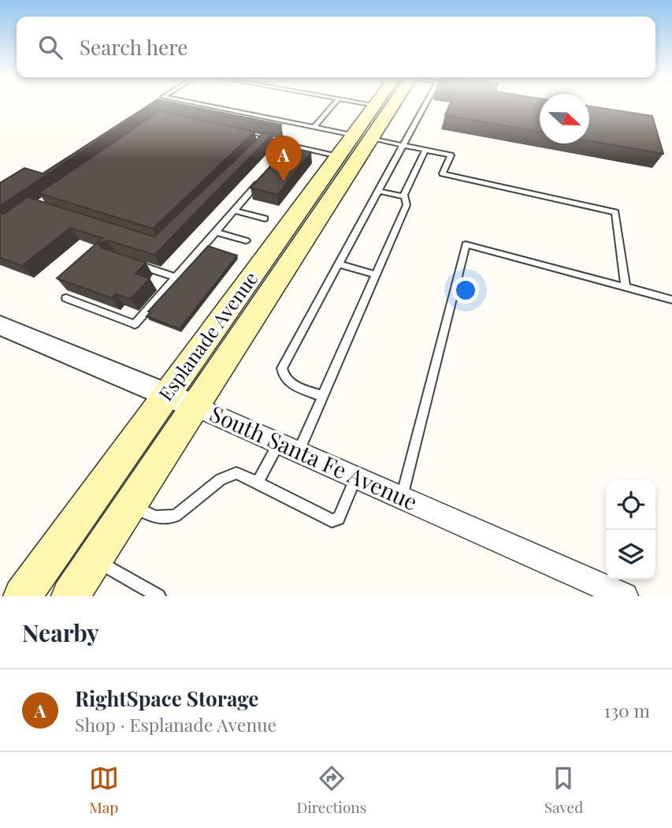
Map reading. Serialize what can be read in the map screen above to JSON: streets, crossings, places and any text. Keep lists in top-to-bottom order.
{
  "streets": {
    "main road": ["Esplanade Avenue"],
    "street": ["South Santa Fe Avenue"]
  },
  "crossings": [
    ["Esplanade Avenue", "South Santa Fe Avenue"]
  ],
  "north": "right",
  "page": {
    "search": "Search here",
    "pins": "A",
    "heading": "Nearby",
    "list": [
      {
        "mark": "A",
        "name": "RightSpace Storage",
        "note": "Shop · Esplanade Avenue",
        "value": "130 m"
      }
    ],
    "nav": ["Map", "Directions", "Saved"]
  }
}
